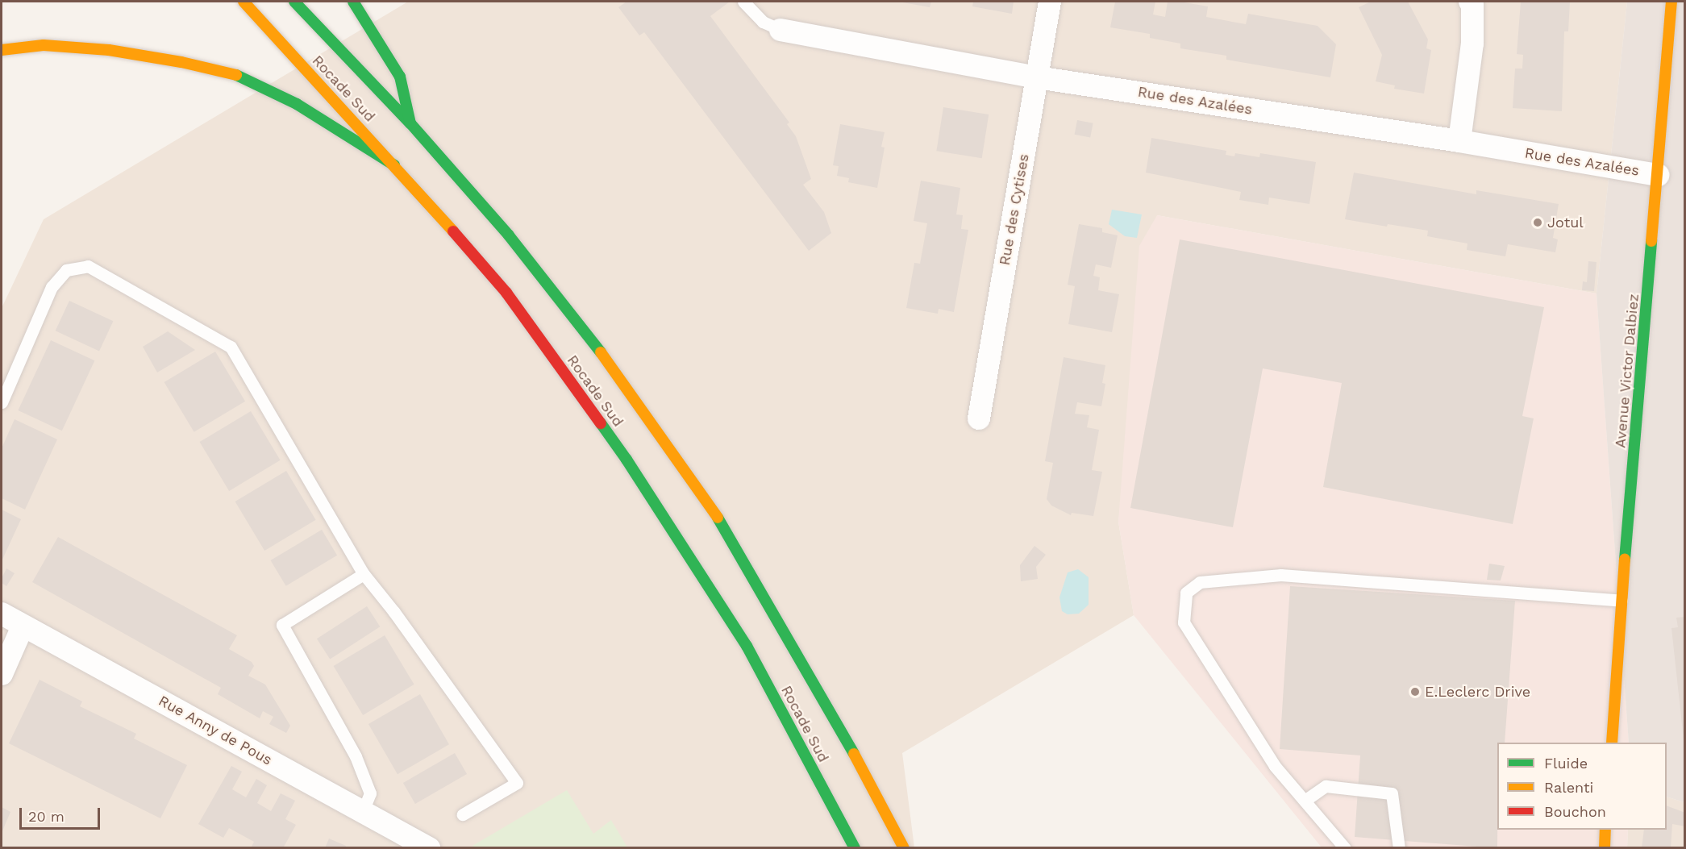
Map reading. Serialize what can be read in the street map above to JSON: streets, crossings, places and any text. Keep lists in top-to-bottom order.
{
  "streets": {
    "main road": ["Rocade Sud", "Avenue Victor Dalbiez"],
    "street": ["Rue des Azalées", "Rue des Cytises", "Rue Anny de Pous"]
  },
  "crossings": [
    ["Rue des Azalées", "Rue des Cytises"],
    ["Rue des Azalées", "Avenue Victor Dalbiez"]
  ],
  "places": ["Jotul", "E.Leclerc Drive"],
  "legend": ["Fluide", "Ralenti", "Bouchon"],
  "scale_bar": "20 m"
}
